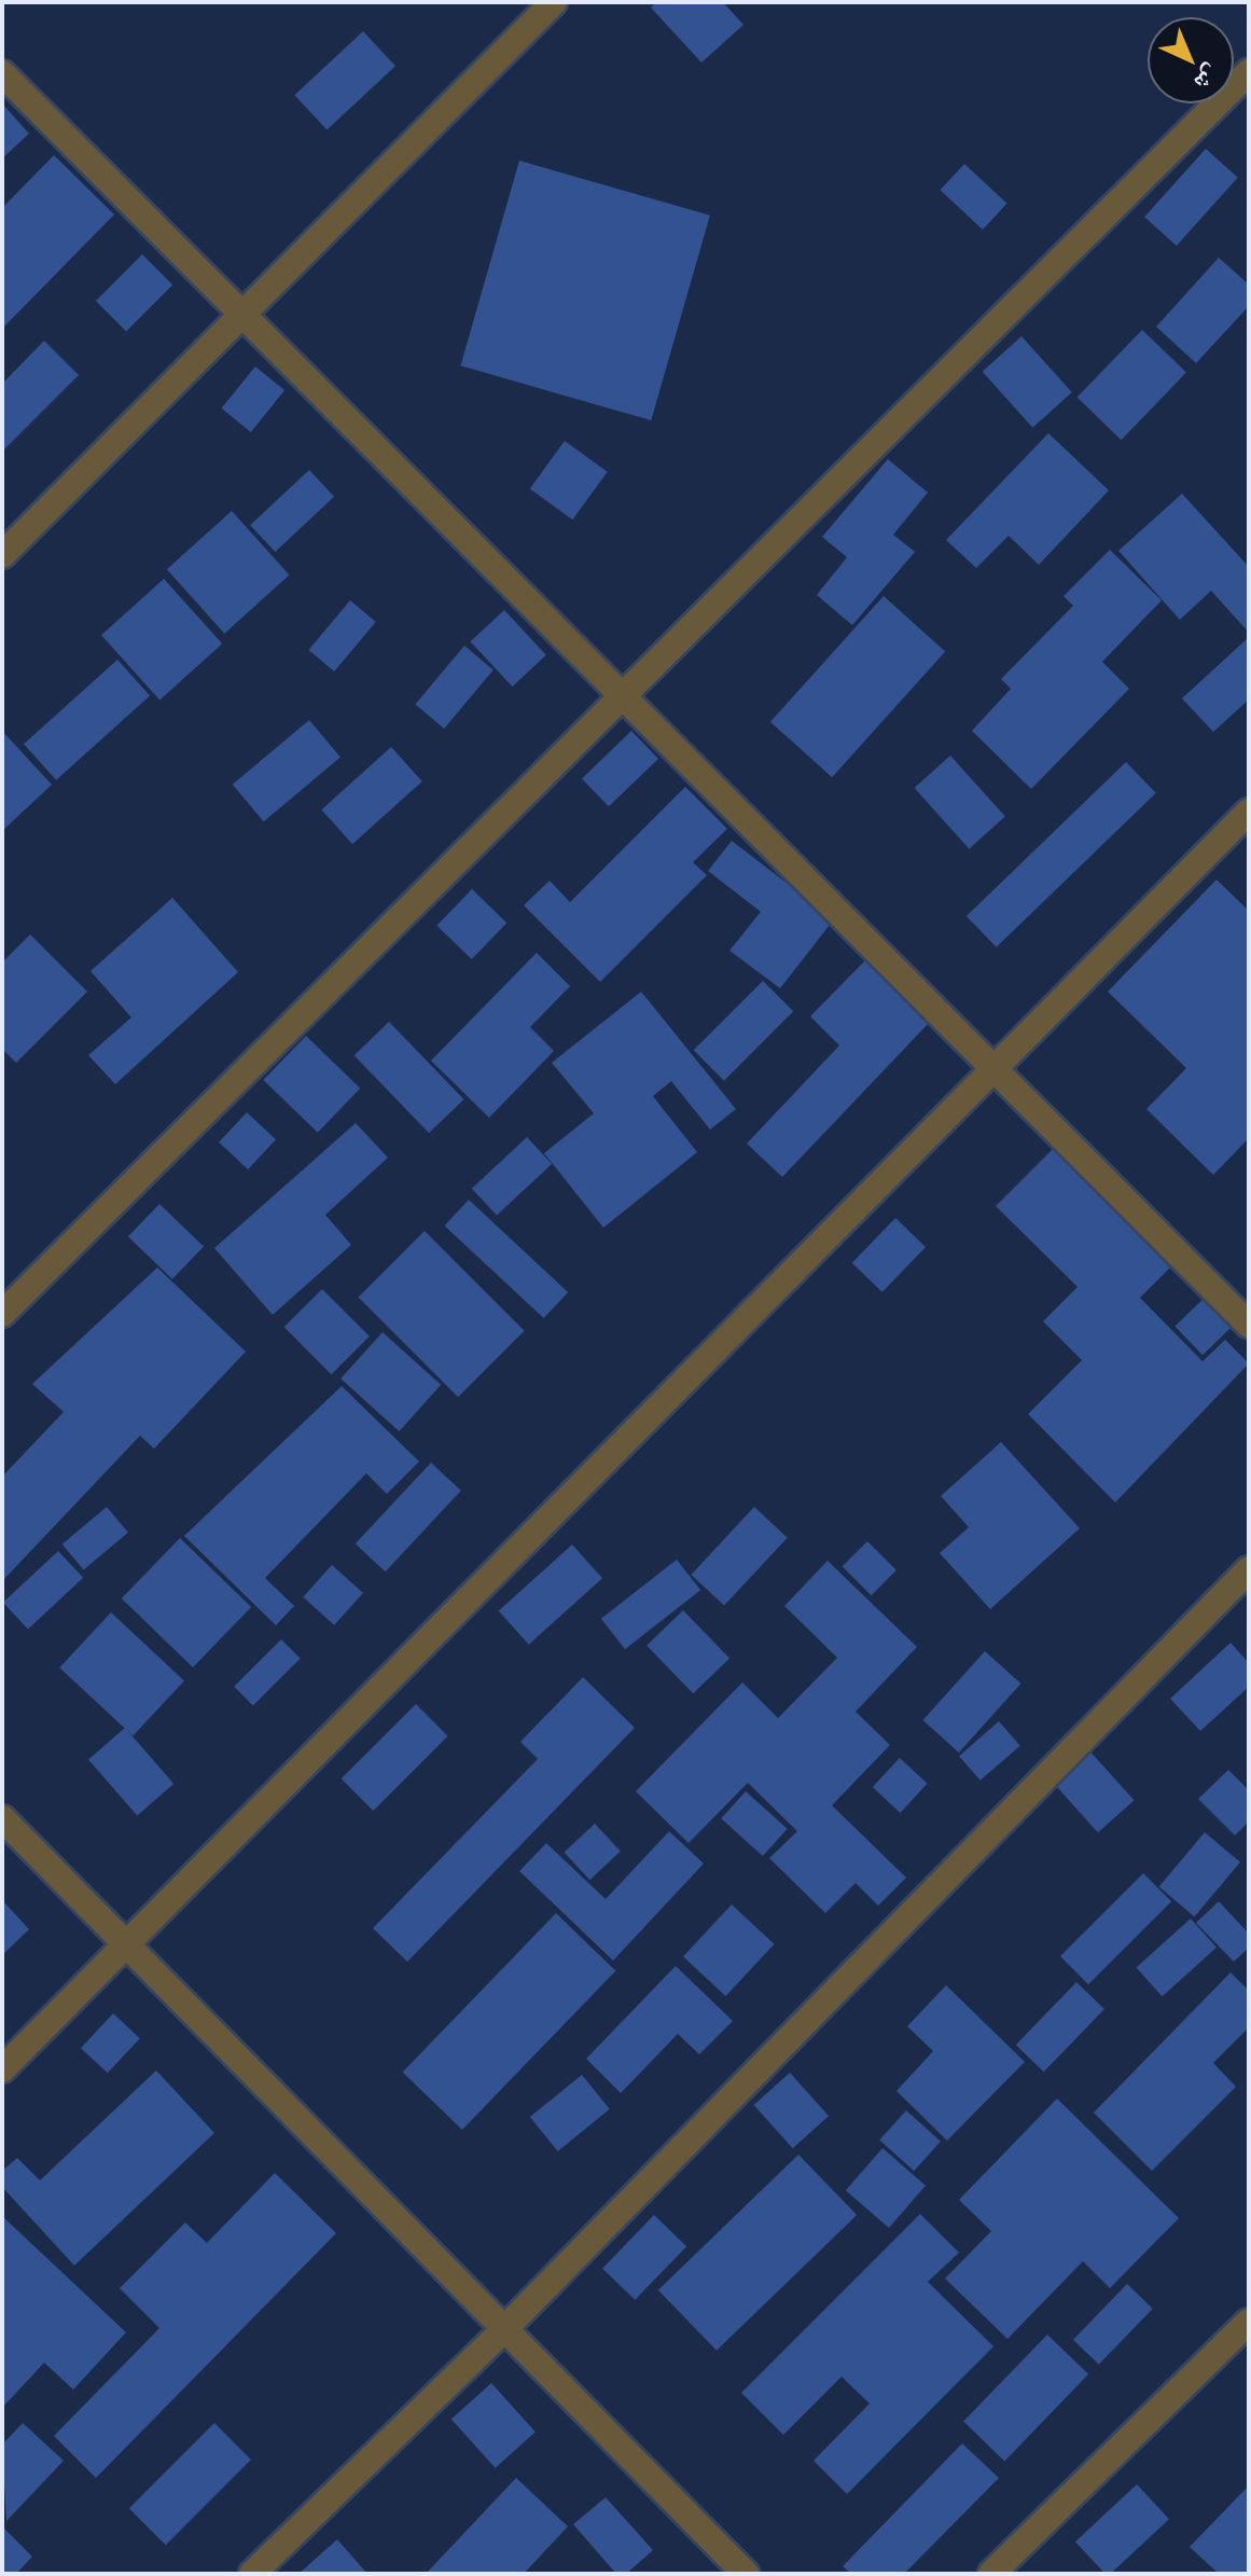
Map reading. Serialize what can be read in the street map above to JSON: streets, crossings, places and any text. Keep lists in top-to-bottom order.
{
  "north": "bottom right"
}
